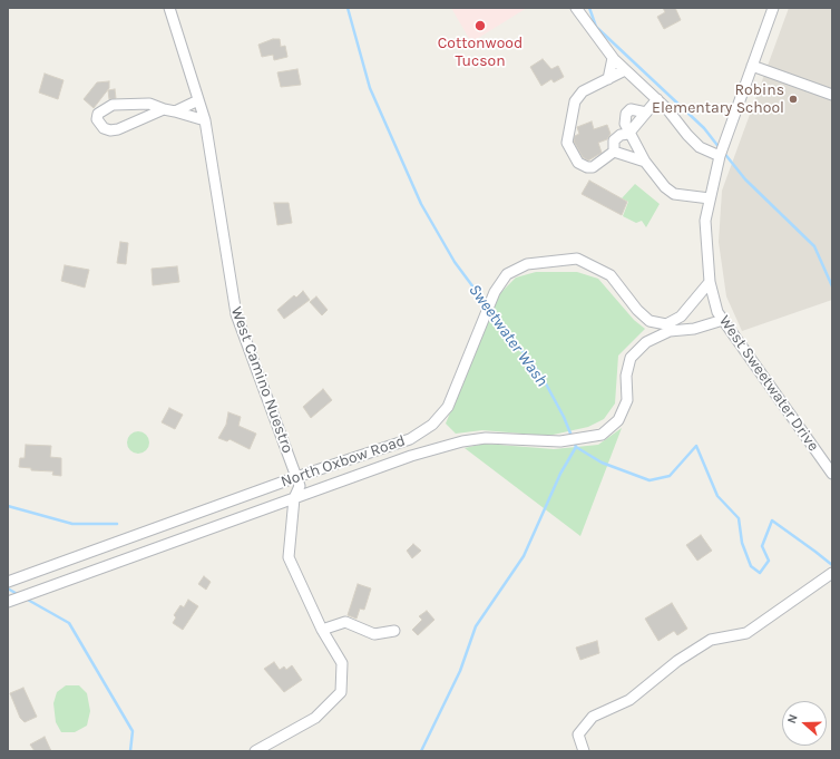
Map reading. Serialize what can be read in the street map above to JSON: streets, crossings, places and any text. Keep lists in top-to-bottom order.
{
  "streets": {
    "street": ["West Camino Nuestro", "West Sweetwater Drive", "North Oxbow Road"]
  },
  "crossings": [
    ["West Camino Nuestro", "North Oxbow Road"],
    ["West Sweetwater Drive", "North Oxbow Road"]
  ],
  "water": ["Sweetwater Wash"],
  "places": ["Cottonwood Tucson", "Robins Elementary School"],
  "north": "left"
}
